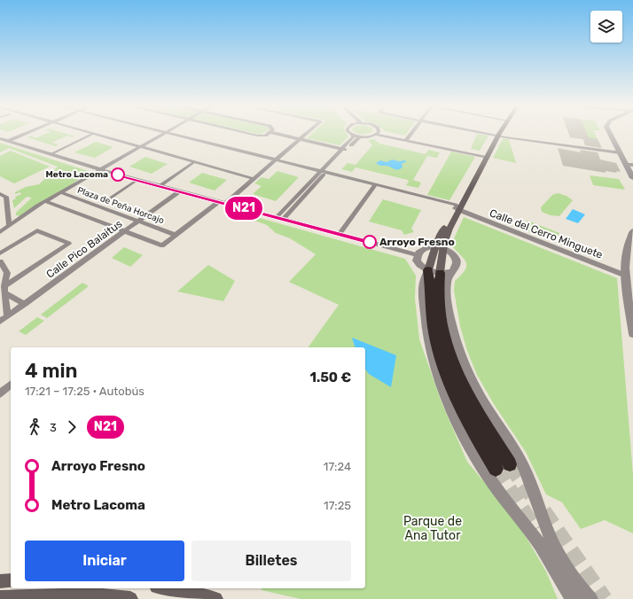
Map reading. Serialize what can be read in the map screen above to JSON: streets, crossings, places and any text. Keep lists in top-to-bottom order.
{
  "streets": {
    "street": ["Plaza de Peña Horcajo", "Calle del Cerro Minguete", "Calle Pico Balaitus"]
  },
  "crossings": [
    ["Plaza de Peña Horcajo", "Calle Pico Balaitus"]
  ],
  "parks": ["Parque de Ana Tutor"],
  "places": ["Metro Lacoma", "Arroyo Fresno"],
  "lines": ["bus line N21"],
  "page": {
    "on_map": "N21",
    "heading": ["4 min", "17:21 – 17:25 · Autobús", "1.50 €"],
    "legs": ["3", "N21"],
    "list": [
      {
        "name": "Arroyo Fresno",
        "value": "17:24"
      },
      {
        "name": "Metro Lacoma",
        "value": "17:25"
      }
    ],
    "buttons": ["Iniciar", "Billetes"]
  }
}
